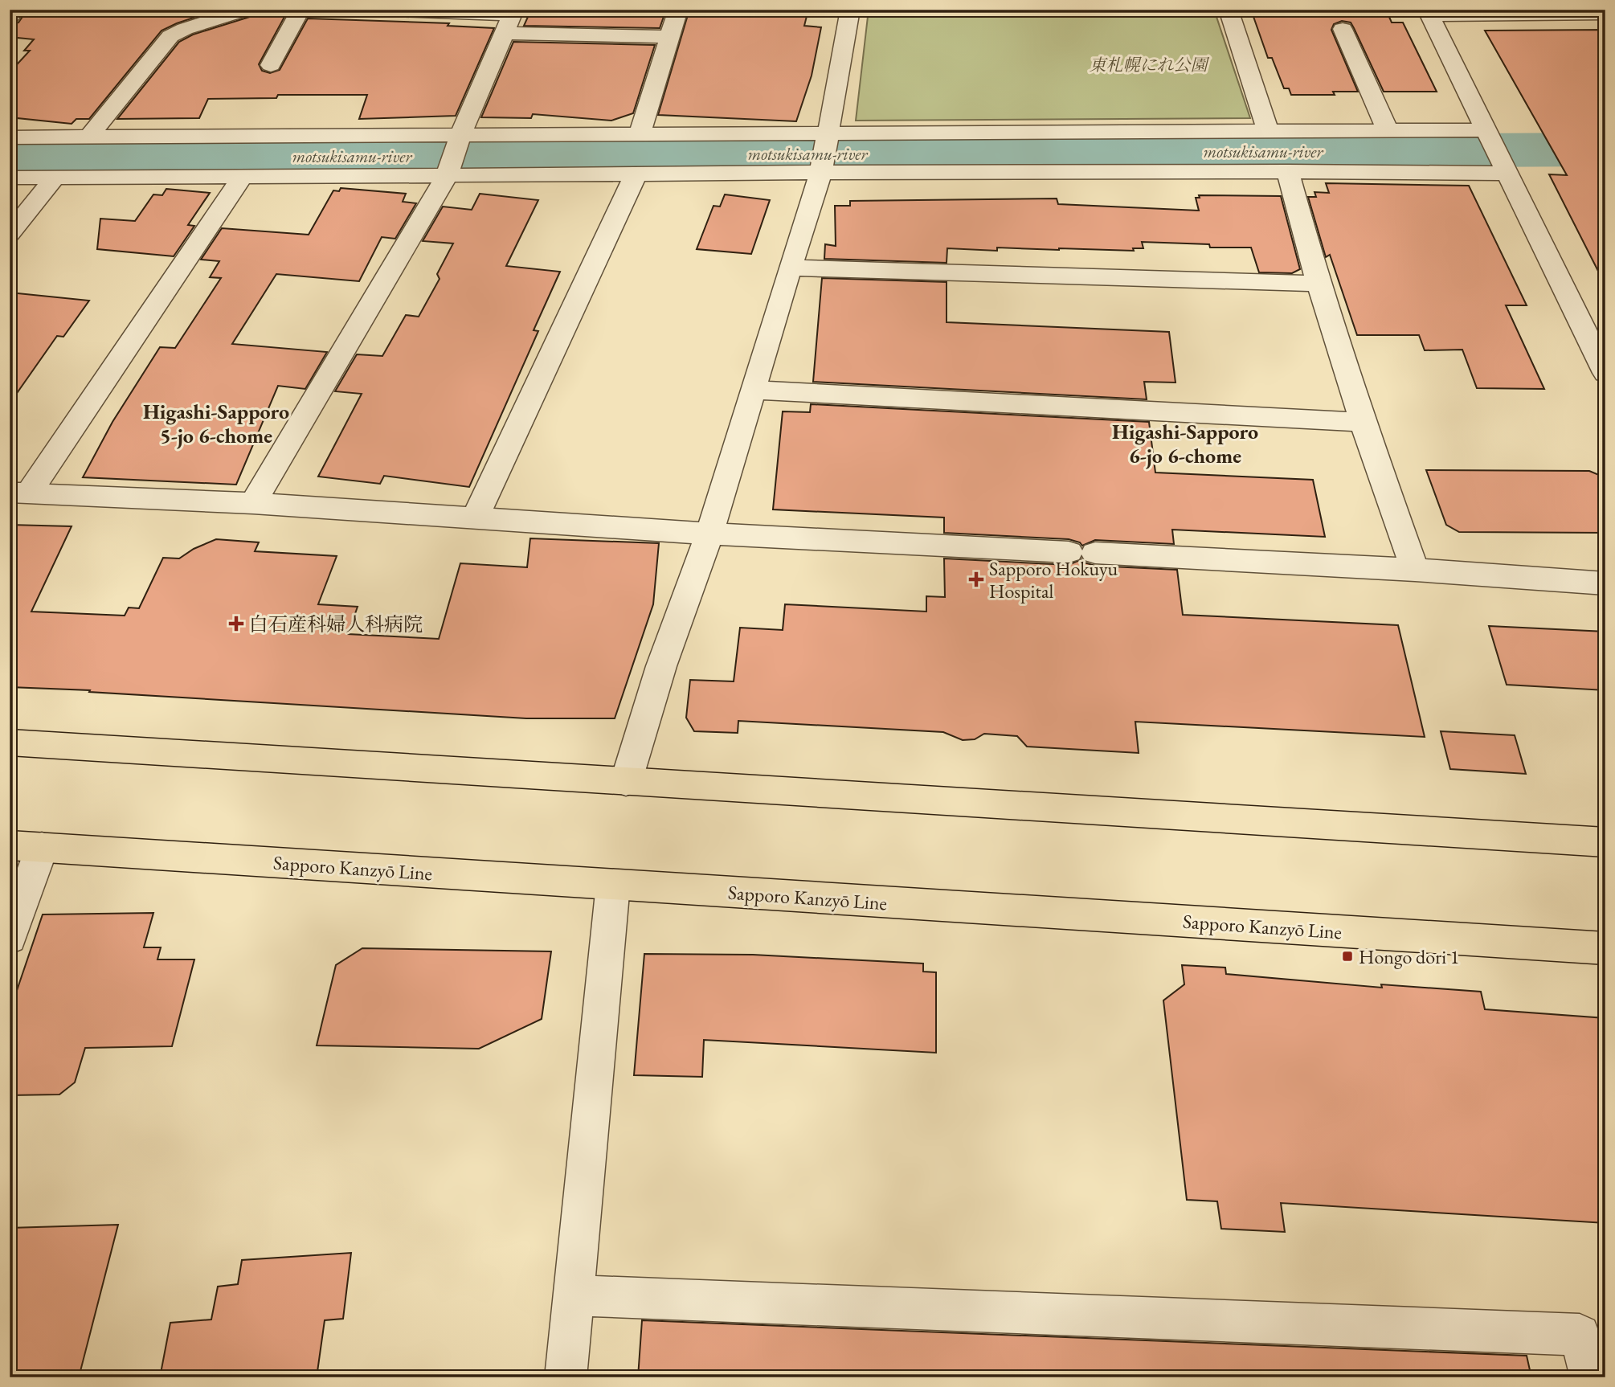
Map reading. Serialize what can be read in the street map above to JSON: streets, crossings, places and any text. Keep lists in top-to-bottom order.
{
  "streets": {
    "main road": ["Sapporo Kanzyō Line"]
  },
  "districts": ["Higashi-Sapporo 5-jo 6-chome", "Higashi-Sapporo 6-jo 6-chome"],
  "water": ["motsukisamu-river"],
  "parks": ["東札幌にれ公園"],
  "places": {
    "health": ["Sapporo Hokuyu Hospital", "白石産科婦人科病院"],
    "transit": ["Hongo dori 1"]
  }
}
